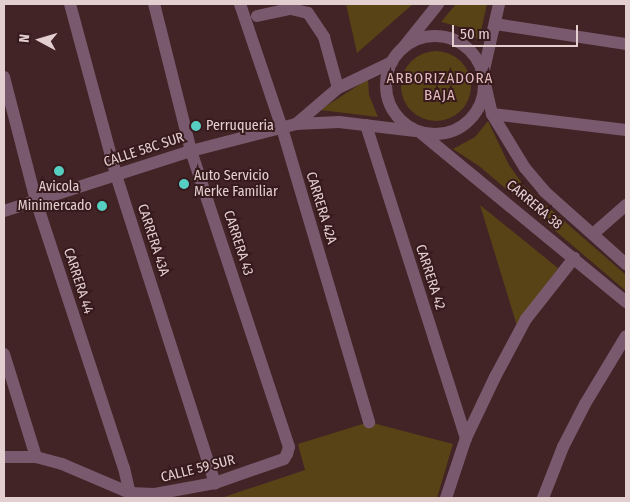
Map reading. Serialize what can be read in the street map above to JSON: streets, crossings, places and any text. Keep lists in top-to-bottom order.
{
  "streets": {
    "street": [
      "CALLE 58C SUR",
      "CARRERA 38",
      "CARRERA 42A",
      "CARRERA 43A",
      "CARRERA 43",
      "CARRERA 42",
      "CARRERA 44",
      "CALLE 59 SUR"
    ]
  },
  "crossings": [
    ["CALLE 58C SUR", "CARRERA 38"],
    ["CALLE 58C SUR", "CARRERA 42A"],
    ["CALLE 58C SUR", "CARRERA 43A"],
    ["CALLE 58C SUR", "CARRERA 43"],
    ["CALLE 58C SUR", "CARRERA 42"],
    ["CALLE 58C SUR", "CARRERA 44"],
    ["CARRERA 43A", "CALLE 59 SUR"],
    ["CARRERA 43", "CALLE 59 SUR"],
    ["CARRERA 44", "CALLE 59 SUR"]
  ],
  "districts": ["ARBORIZADORA BAJA"],
  "places": [
    "Perruqueria",
    "Avicola",
    "Auto Servicio Merke Familiar",
    "Minimercado"
  ],
  "scale_bar": "50 m",
  "north": "left"
}
